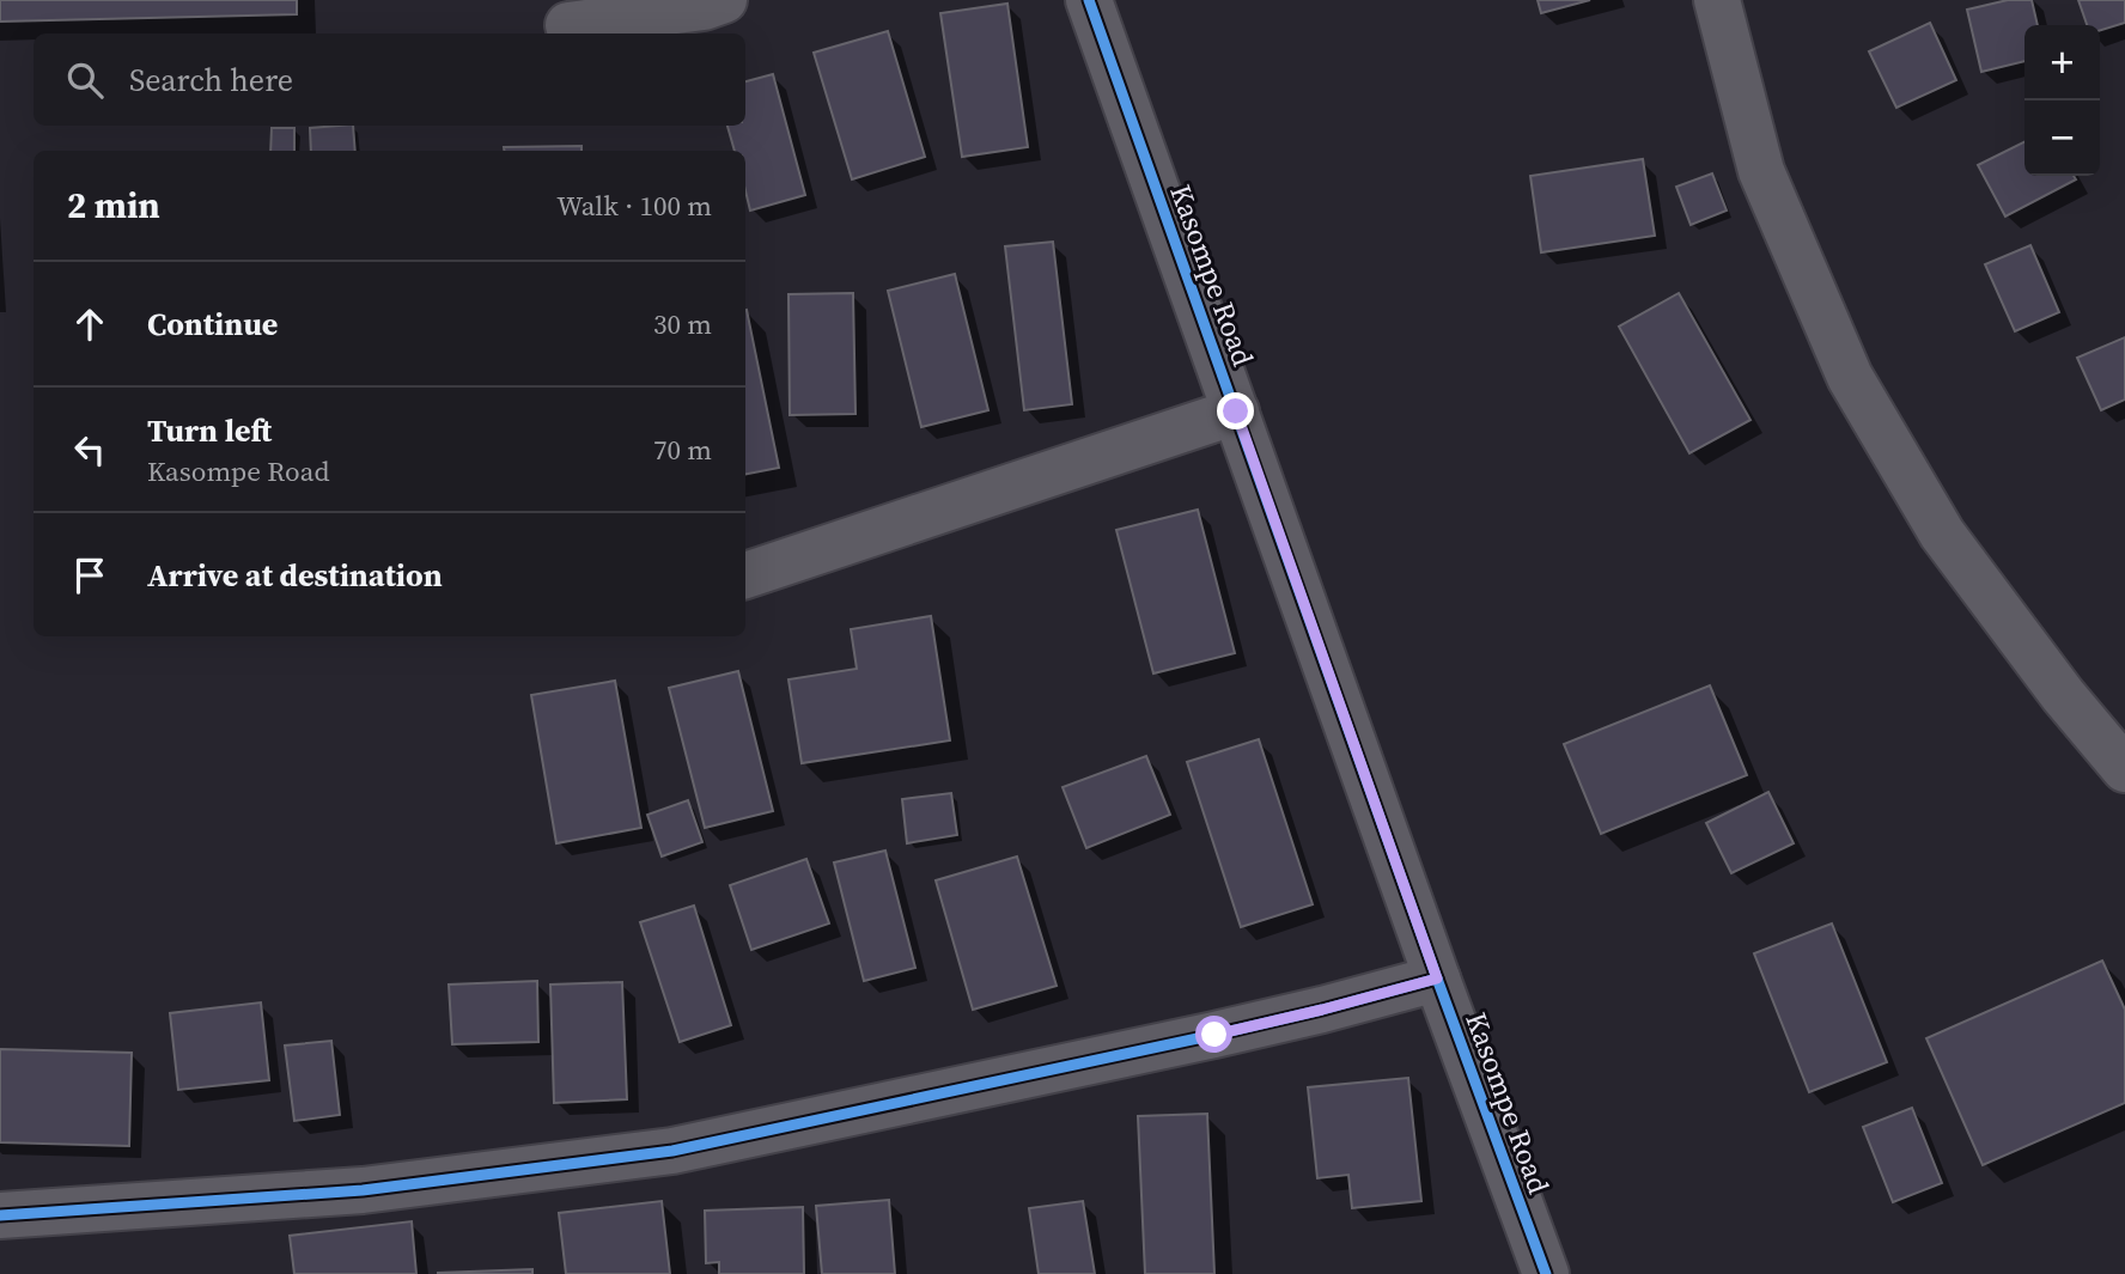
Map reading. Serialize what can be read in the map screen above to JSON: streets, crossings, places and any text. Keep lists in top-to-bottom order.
{
  "streets": {
    "street": ["Kasompe Road"]
  },
  "page": {
    "map_buttons": ["+", "−"],
    "search": "Search here",
    "heading": ["2 min", "Walk · 100 m"],
    "list": [
      ["Continue", "30 m"],
      ["Turn left", "Kasompe Road", "70 m"],
      "Arrive at destination"
    ]
  }
}
